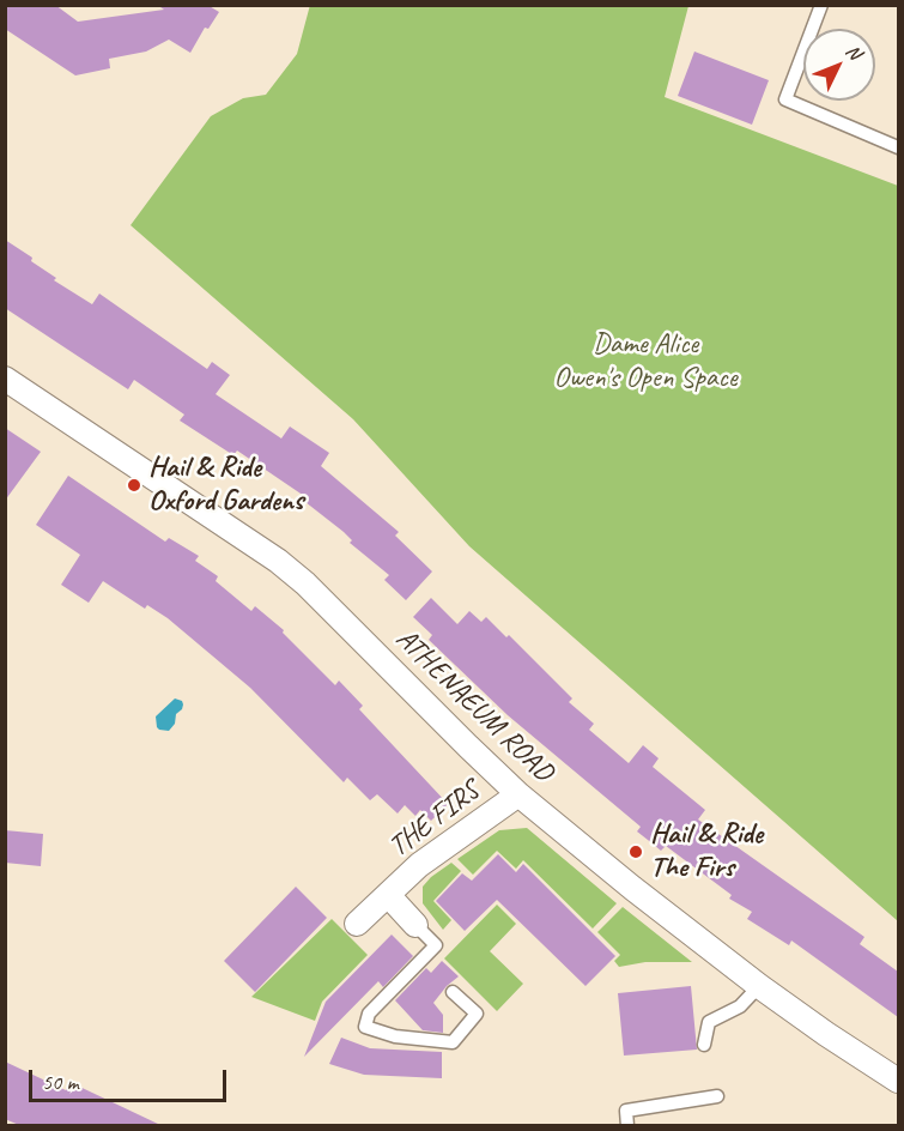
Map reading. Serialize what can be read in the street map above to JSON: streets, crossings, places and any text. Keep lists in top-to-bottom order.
{
  "streets": {
    "street": ["ATHENAEUM ROAD", "THE FIRS"]
  },
  "crossings": [
    ["ATHENAEUM ROAD", "THE FIRS"]
  ],
  "parks": ["Dame Alice Owen's Open Space"],
  "places": ["Hail & Ride Oxford Gardens", "Hail & Ride The Firs"],
  "scale_bar": "50 m",
  "north": "top right"
}
